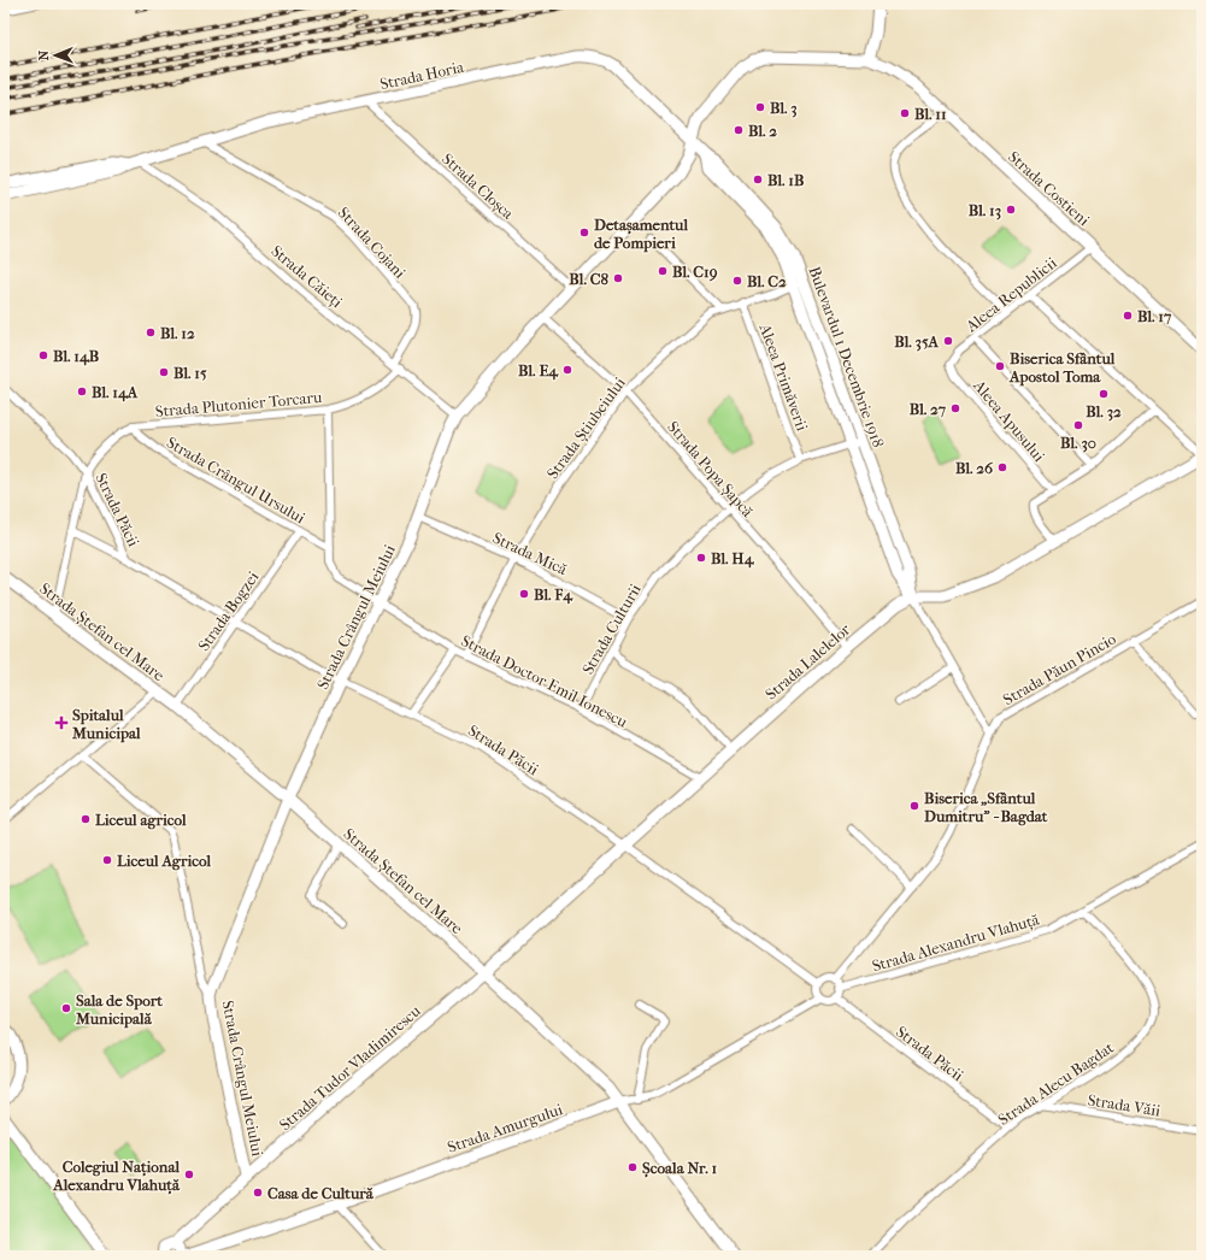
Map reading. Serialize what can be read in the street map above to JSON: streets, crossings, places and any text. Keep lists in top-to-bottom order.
{
  "streets": {
    "street": [
      "Strada Horia",
      "Strada Cloșca",
      "Strada Costieni",
      "Strada Cojani",
      "Strada Căieți",
      "Aleea Republicii",
      "Bulevardul 1 Decembrie 1918",
      "Aleea Primăverii",
      "Strada Plutonier Torcaru",
      "Aleea Apusului",
      "Strada Știubeiului",
      "Strada Popa Șapcă",
      "Strada Crângul Ursului",
      "Strada Păcii",
      "Strada Mică",
      "Strada Bogzei",
      "Strada Crângul Meiului",
      "Strada Culturii",
      "Strada Ștefan cel Mare",
      "Strada Lalelelor",
      "Strada Păun Pincio",
      "Strada Doctor Emil Ionescu",
      "Strada Alexandru Vlahuță",
      "Strada Tudor Vladimirescu",
      "Strada Alecu Bagdat",
      "Strada Văii",
      "Strada Amurgului"
    ]
  },
  "crossings": [
    ["Strada Horia", "Strada Cloșca"],
    ["Strada Horia", "Strada Cojani"],
    ["Strada Horia", "Strada Căieți"],
    ["Strada Horia", "Bulevardul 1 Decembrie 1918"],
    ["Strada Horia", "Strada Crângul Meiului"],
    ["Strada Cloșca", "Strada Crângul Meiului"],
    ["Strada Costieni", "Aleea Republicii"],
    ["Strada Costieni", "Strada Crângul Meiului"],
    ["Strada Cojani", "Strada Căieți"],
    ["Strada Cojani", "Strada Plutonier Torcaru"],
    ["Strada Căieți", "Strada Plutonier Torcaru"],
    ["Strada Căieți", "Strada Crângul Meiului"],
    ["Aleea Republicii", "Aleea Apusului"],
    ["Bulevardul 1 Decembrie 1918", "Strada Știubeiului"],
    ["Bulevardul 1 Decembrie 1918", "Strada Crângul Meiului"],
    ["Bulevardul 1 Decembrie 1918", "Strada Culturii"],
    ["Bulevardul 1 Decembrie 1918", "Strada Lalelelor"],
    ["Bulevardul 1 Decembrie 1918", "Strada Păun Pincio"],
    ["Aleea Primăverii", "Strada Știubeiului"],
    ["Aleea Primăverii", "Strada Culturii"],
    ["Strada Plutonier Torcaru", "Strada Crângul Ursului"],
    ["Strada Plutonier Torcaru", "Strada Doctor Emil Ionescu"],
    ["Strada Știubeiului", "Strada Popa Șapcă"],
    ["Strada Știubeiului", "Strada Mică"],
    ["Strada Știubeiului", "Strada Doctor Emil Ionescu"],
    ["Strada Popa Șapcă", "Strada Crângul Meiului"],
    ["Strada Popa Șapcă", "Strada Culturii"],
    ["Strada Popa Șapcă", "Strada Lalelelor"],
    ["Strada Crângul Ursului", "Strada Bogzei"],
    ["Strada Crângul Ursului", "Strada Doctor Emil Ionescu"],
    ["Strada Păcii", "Strada Bogzei"],
    ["Strada Păcii", "Strada Crângul Meiului"],
    ["Strada Păcii", "Strada Lalelelor"],
    ["Strada Păcii", "Strada Păun Pincio"],
    ["Strada Păcii", "Strada Alexandru Vlahuță"],
    ["Strada Păcii", "Strada Alecu Bagdat"],
    ["Strada Păcii", "Strada Amurgului"],
    ["Strada Mică", "Strada Crângul Meiului"],
    ["Strada Mică", "Strada Culturii"],
    ["Strada Bogzei", "Strada Ștefan cel Mare"],
    ["Strada Crângul Meiului", "Strada Ștefan cel Mare"],
    ["Strada Crângul Meiului", "Strada Doctor Emil Ionescu"],
    ["Strada Crângul Meiului", "Strada Tudor Vladimirescu"],
    ["Strada Culturii", "Strada Doctor Emil Ionescu"],
    ["Strada Ștefan cel Mare", "Strada Lalelelor"],
    ["Strada Ștefan cel Mare", "Strada Tudor Vladimirescu"],
    ["Strada Ștefan cel Mare", "Strada Amurgului"],
    ["Strada Lalelelor", "Strada Doctor Emil Ionescu"],
    ["Strada Lalelelor", "Strada Tudor Vladimirescu"],
    ["Strada Păun Pincio", "Strada Alexandru Vlahuță"],
    ["Strada Păun Pincio", "Strada Amurgului"],
    ["Strada Alexandru Vlahuță", "Strada Alecu Bagdat"],
    ["Strada Alexandru Vlahuță", "Strada Amurgului"],
    ["Strada Alecu Bagdat", "Strada Văii"]
  ],
  "places": {
    "other": [
      "Bl. 3",
      "Bl. 11",
      "Bl. 2",
      "Bl. 1B",
      "Bl. 13",
      "Detașamentul de Pompieri",
      "Bl. C19",
      "Bl. C8",
      "Bl. C2",
      "Bl. 17",
      "Bl. 12",
      "Bl. 35A",
      "Bl. 14B",
      "Biserica Sfântul Apostol Toma",
      "Bl. E4",
      "Bl. 15",
      "Bl. 14A",
      "Bl. 32",
      "Bl. 27",
      "Bl. 30",
      "Bl. 26",
      "Bl. H4",
      "Bl. F4",
      "Biserica „Sfântul Dumitru” - Bagdat",
      "Liceul agricol",
      "Liceul Agricol",
      "Sala de Sport Municipală",
      "Școala Nr. 1",
      "Colegiul Național Alexandru Vlahuță",
      "Casa de Cultură"
    ],
    "health": ["Spitalul Municipal"]
  },
  "north": "left"
}
